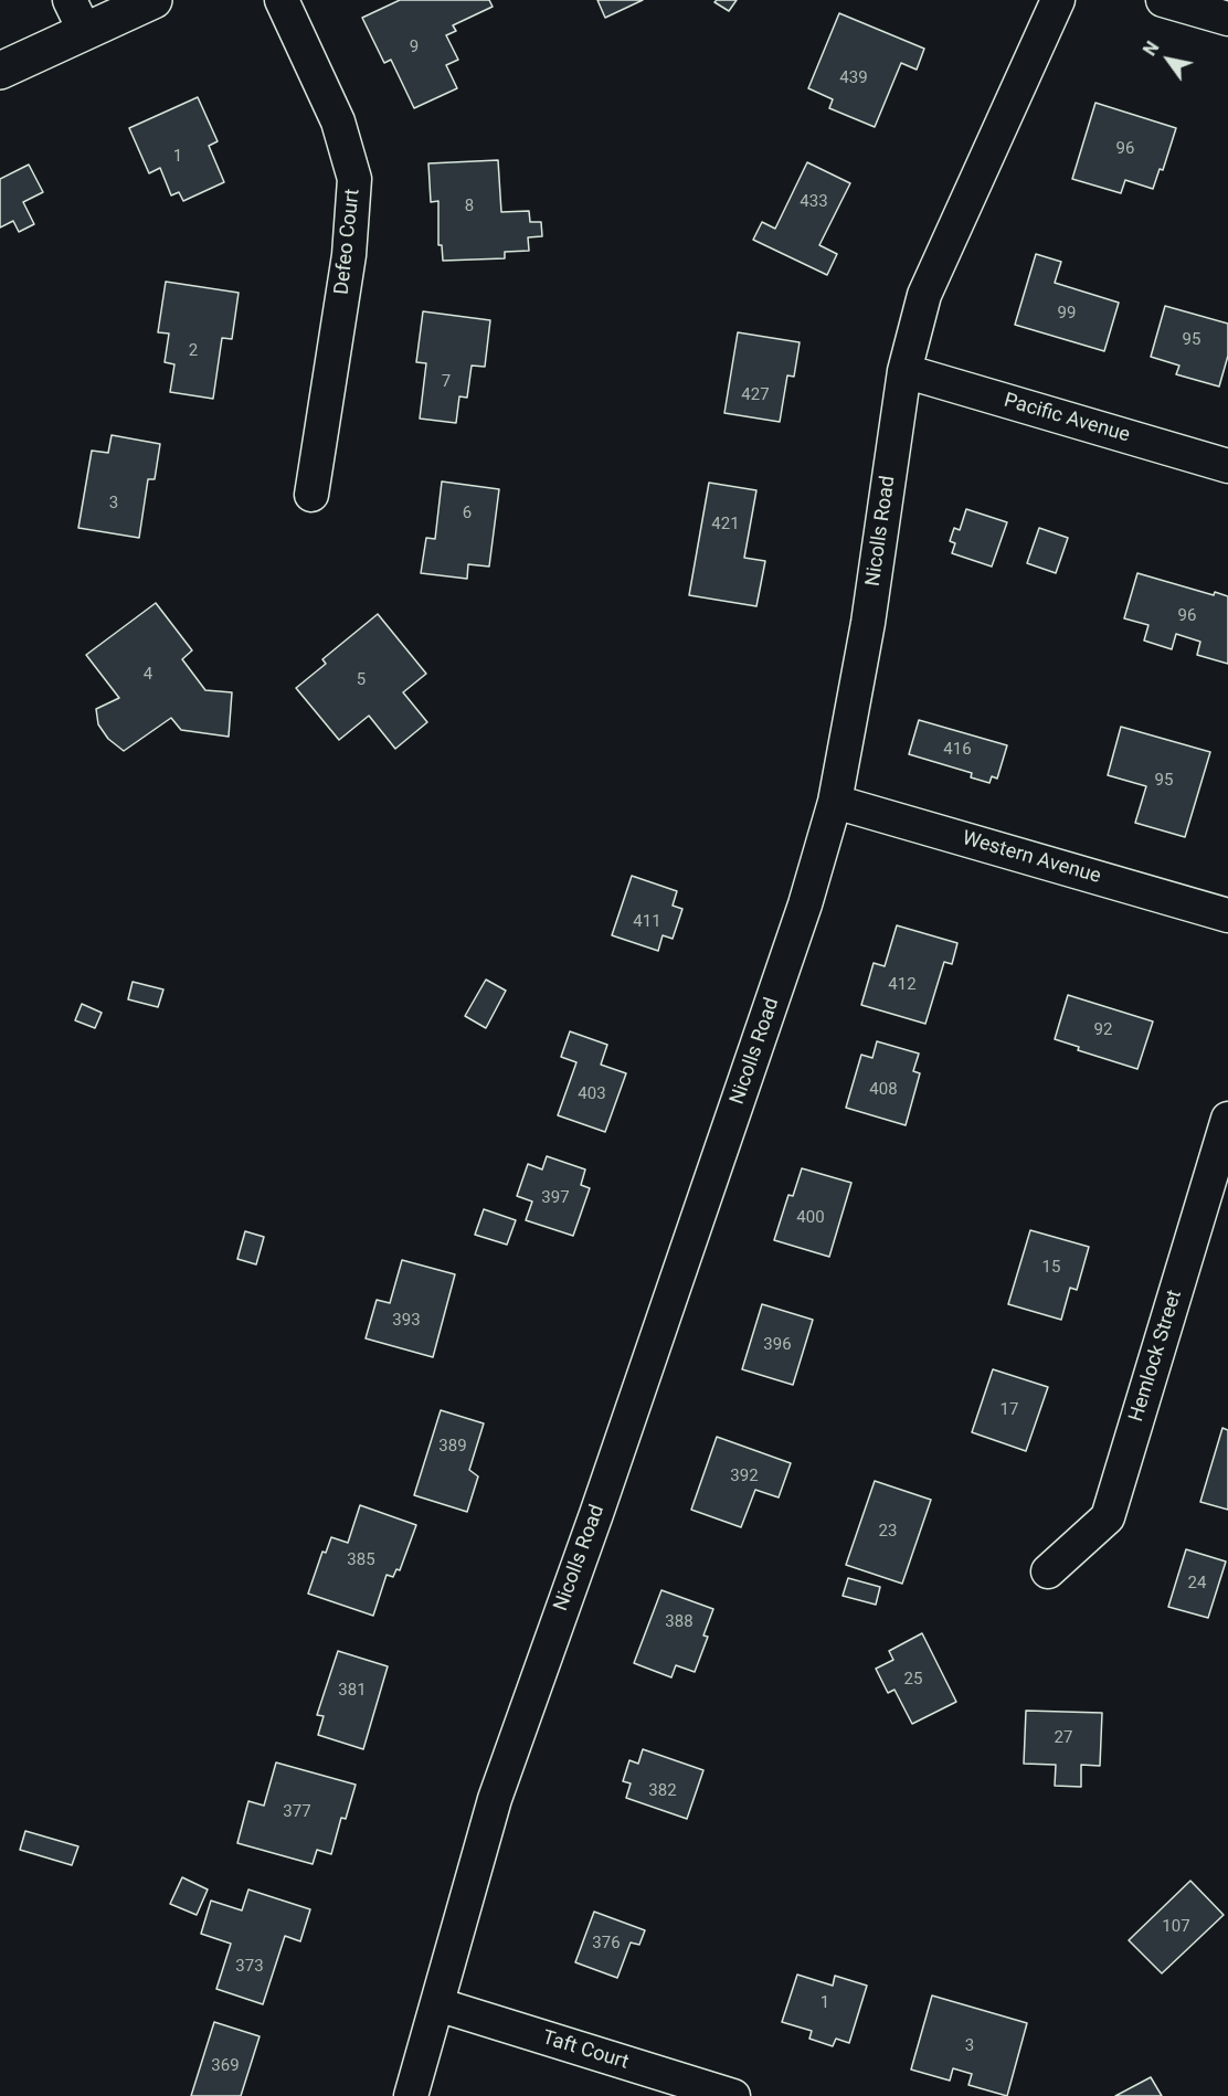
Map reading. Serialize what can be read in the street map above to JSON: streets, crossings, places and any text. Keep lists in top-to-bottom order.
{
  "streets": {
    "street": [
      "Defeo Court",
      "Pacific Avenue",
      "Nicolls Road",
      "Western Avenue",
      "Hemlock Street",
      "Taft Court"
    ]
  },
  "crossings": [
    ["Pacific Avenue", "Nicolls Road"],
    ["Nicolls Road", "Western Avenue"],
    ["Nicolls Road", "Taft Court"]
  ],
  "house_numbers": [
    "9",
    "439",
    "96",
    "1",
    "433",
    "8",
    "99",
    "95",
    "2",
    "7",
    "427",
    "3",
    "6",
    "421",
    "96",
    "4",
    "5",
    "416",
    "95",
    "411",
    "412",
    "92",
    "408",
    "403",
    "397",
    "400",
    "15",
    "393",
    "396",
    "17",
    "389",
    "392",
    "23",
    "385",
    "24",
    "388",
    "25",
    "381",
    "27",
    "382",
    "377",
    "107",
    "376",
    "373",
    "1",
    "3",
    "369"
  ],
  "north": "top left"
}
